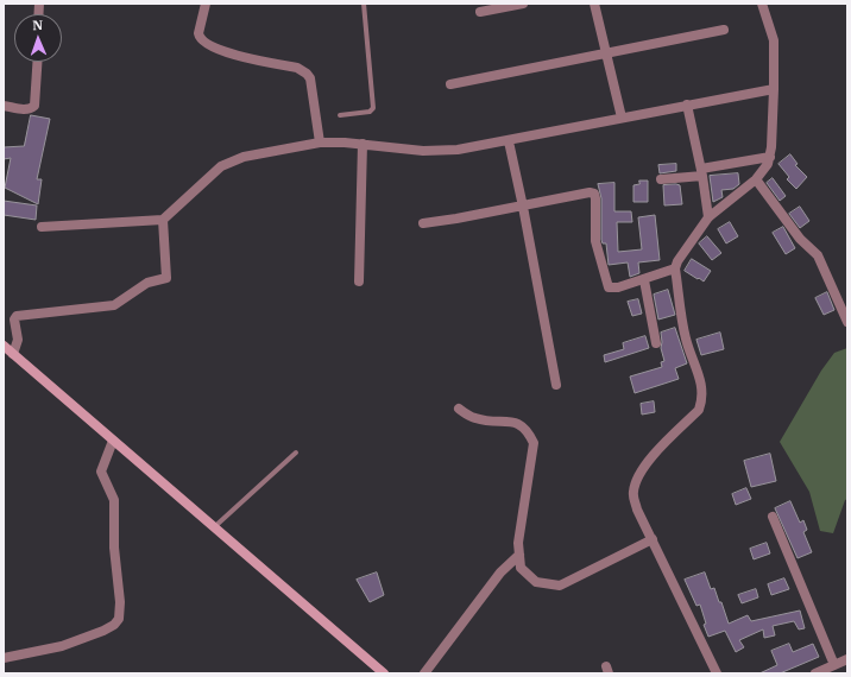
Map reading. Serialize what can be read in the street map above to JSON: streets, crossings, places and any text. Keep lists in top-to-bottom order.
{
  "north": "top"
}
